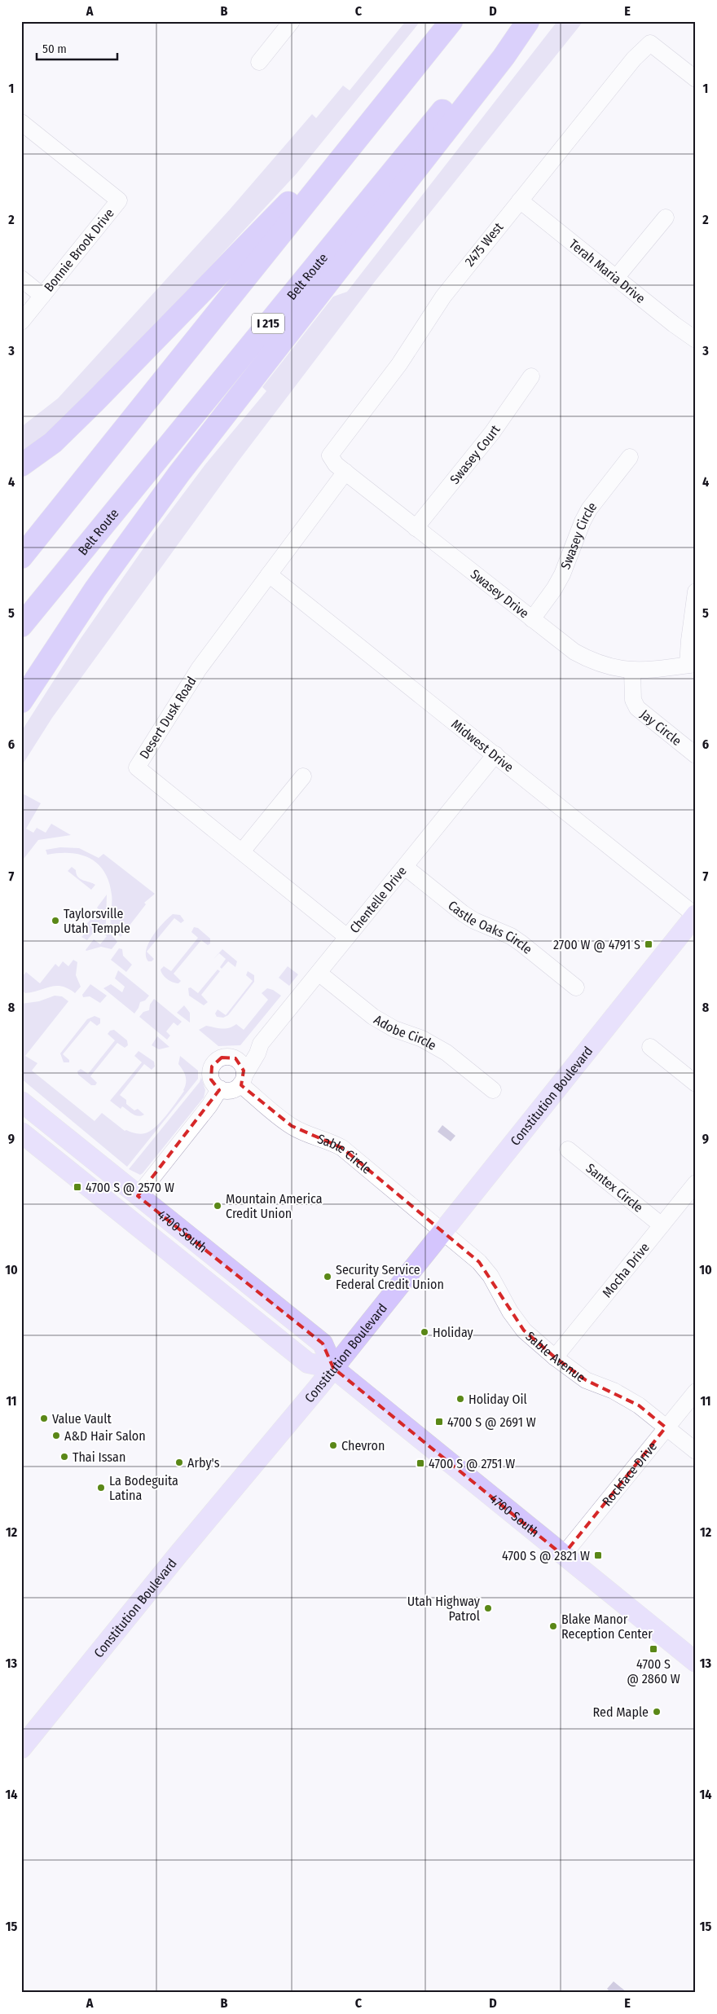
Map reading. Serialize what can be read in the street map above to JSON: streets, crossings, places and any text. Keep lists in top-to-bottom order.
{
  "streets": {
    "highway": ["Belt Route", "I 215"],
    "main road": ["Constitution Boulevard", "4700 South"],
    "street": [
      "2475 West",
      "Bonnie Brook Drive",
      "Terah Maria Drive",
      "Swasey Court",
      "Swasey Circle",
      "Swasey Drive",
      "Desert Dusk Road",
      "Jay Circle",
      "Midwest Drive",
      "Chentelle Drive",
      "Castle Oaks Circle",
      "Adobe Circle",
      "Sable Circle",
      "Santex Circle",
      "Mocha Drive",
      "Sable Avenue",
      "Rockface Drive"
    ]
  },
  "crossings": [
    ["2475 West", "Terah Maria Drive"],
    ["2475 West", "Swasey Drive"],
    ["Swasey Court", "Swasey Drive"],
    ["Swasey Circle", "Swasey Drive"],
    ["Swasey Drive", "Desert Dusk Road"],
    ["Swasey Drive", "Jay Circle"],
    ["Desert Dusk Road", "Midwest Drive"],
    ["Desert Dusk Road", "Chentelle Drive"],
    ["Midwest Drive", "Chentelle Drive"],
    ["Midwest Drive", "Constitution Boulevard"],
    ["Chentelle Drive", "Castle Oaks Circle"],
    ["Chentelle Drive", "Adobe Circle"],
    ["Chentelle Drive", "Sable Circle"],
    ["Constitution Boulevard", "Sable Circle"],
    ["Constitution Boulevard", "4700 South"],
    ["Constitution Boulevard", "Sable Avenue"],
    ["Sable Circle", "Sable Avenue"],
    ["Santex Circle", "Mocha Drive"],
    ["4700 South", "Rockface Drive"],
    ["Mocha Drive", "Sable Avenue"],
    ["Sable Avenue", "Rockface Drive"]
  ],
  "places": {
    "other": [
      "Taylorsville Utah Temple",
      "Mountain America Credit Union",
      "Security Service Federal Credit Union",
      "Holiday",
      "Holiday Oil",
      "Value Vault",
      "A&D Hair Salon",
      "Chevron",
      "Thai Issan",
      "Arby's",
      "La Bodeguita Latina",
      "Utah Highway Patrol",
      "Blake Manor Reception Center",
      "Red Maple"
    ],
    "transit": [
      "2700 W @ 4791 S",
      "4700 S @ 2570 W",
      "4700 S @ 2691 W",
      "4700 S @ 2751 W",
      "4700 S @ 2821 W",
      "4700 S @ 2860 W"
    ]
  },
  "scale_bar": "50 m",
  "grid": {
    "columns": [
      "A",
      "B",
      "C",
      "D",
      "E"
    ],
    "rows": [
      "1",
      "2",
      "3",
      "4",
      "5",
      "6",
      "7",
      "8",
      "9",
      "10",
      "11",
      "12",
      "13",
      "14",
      "15"
    ]
  }
}
